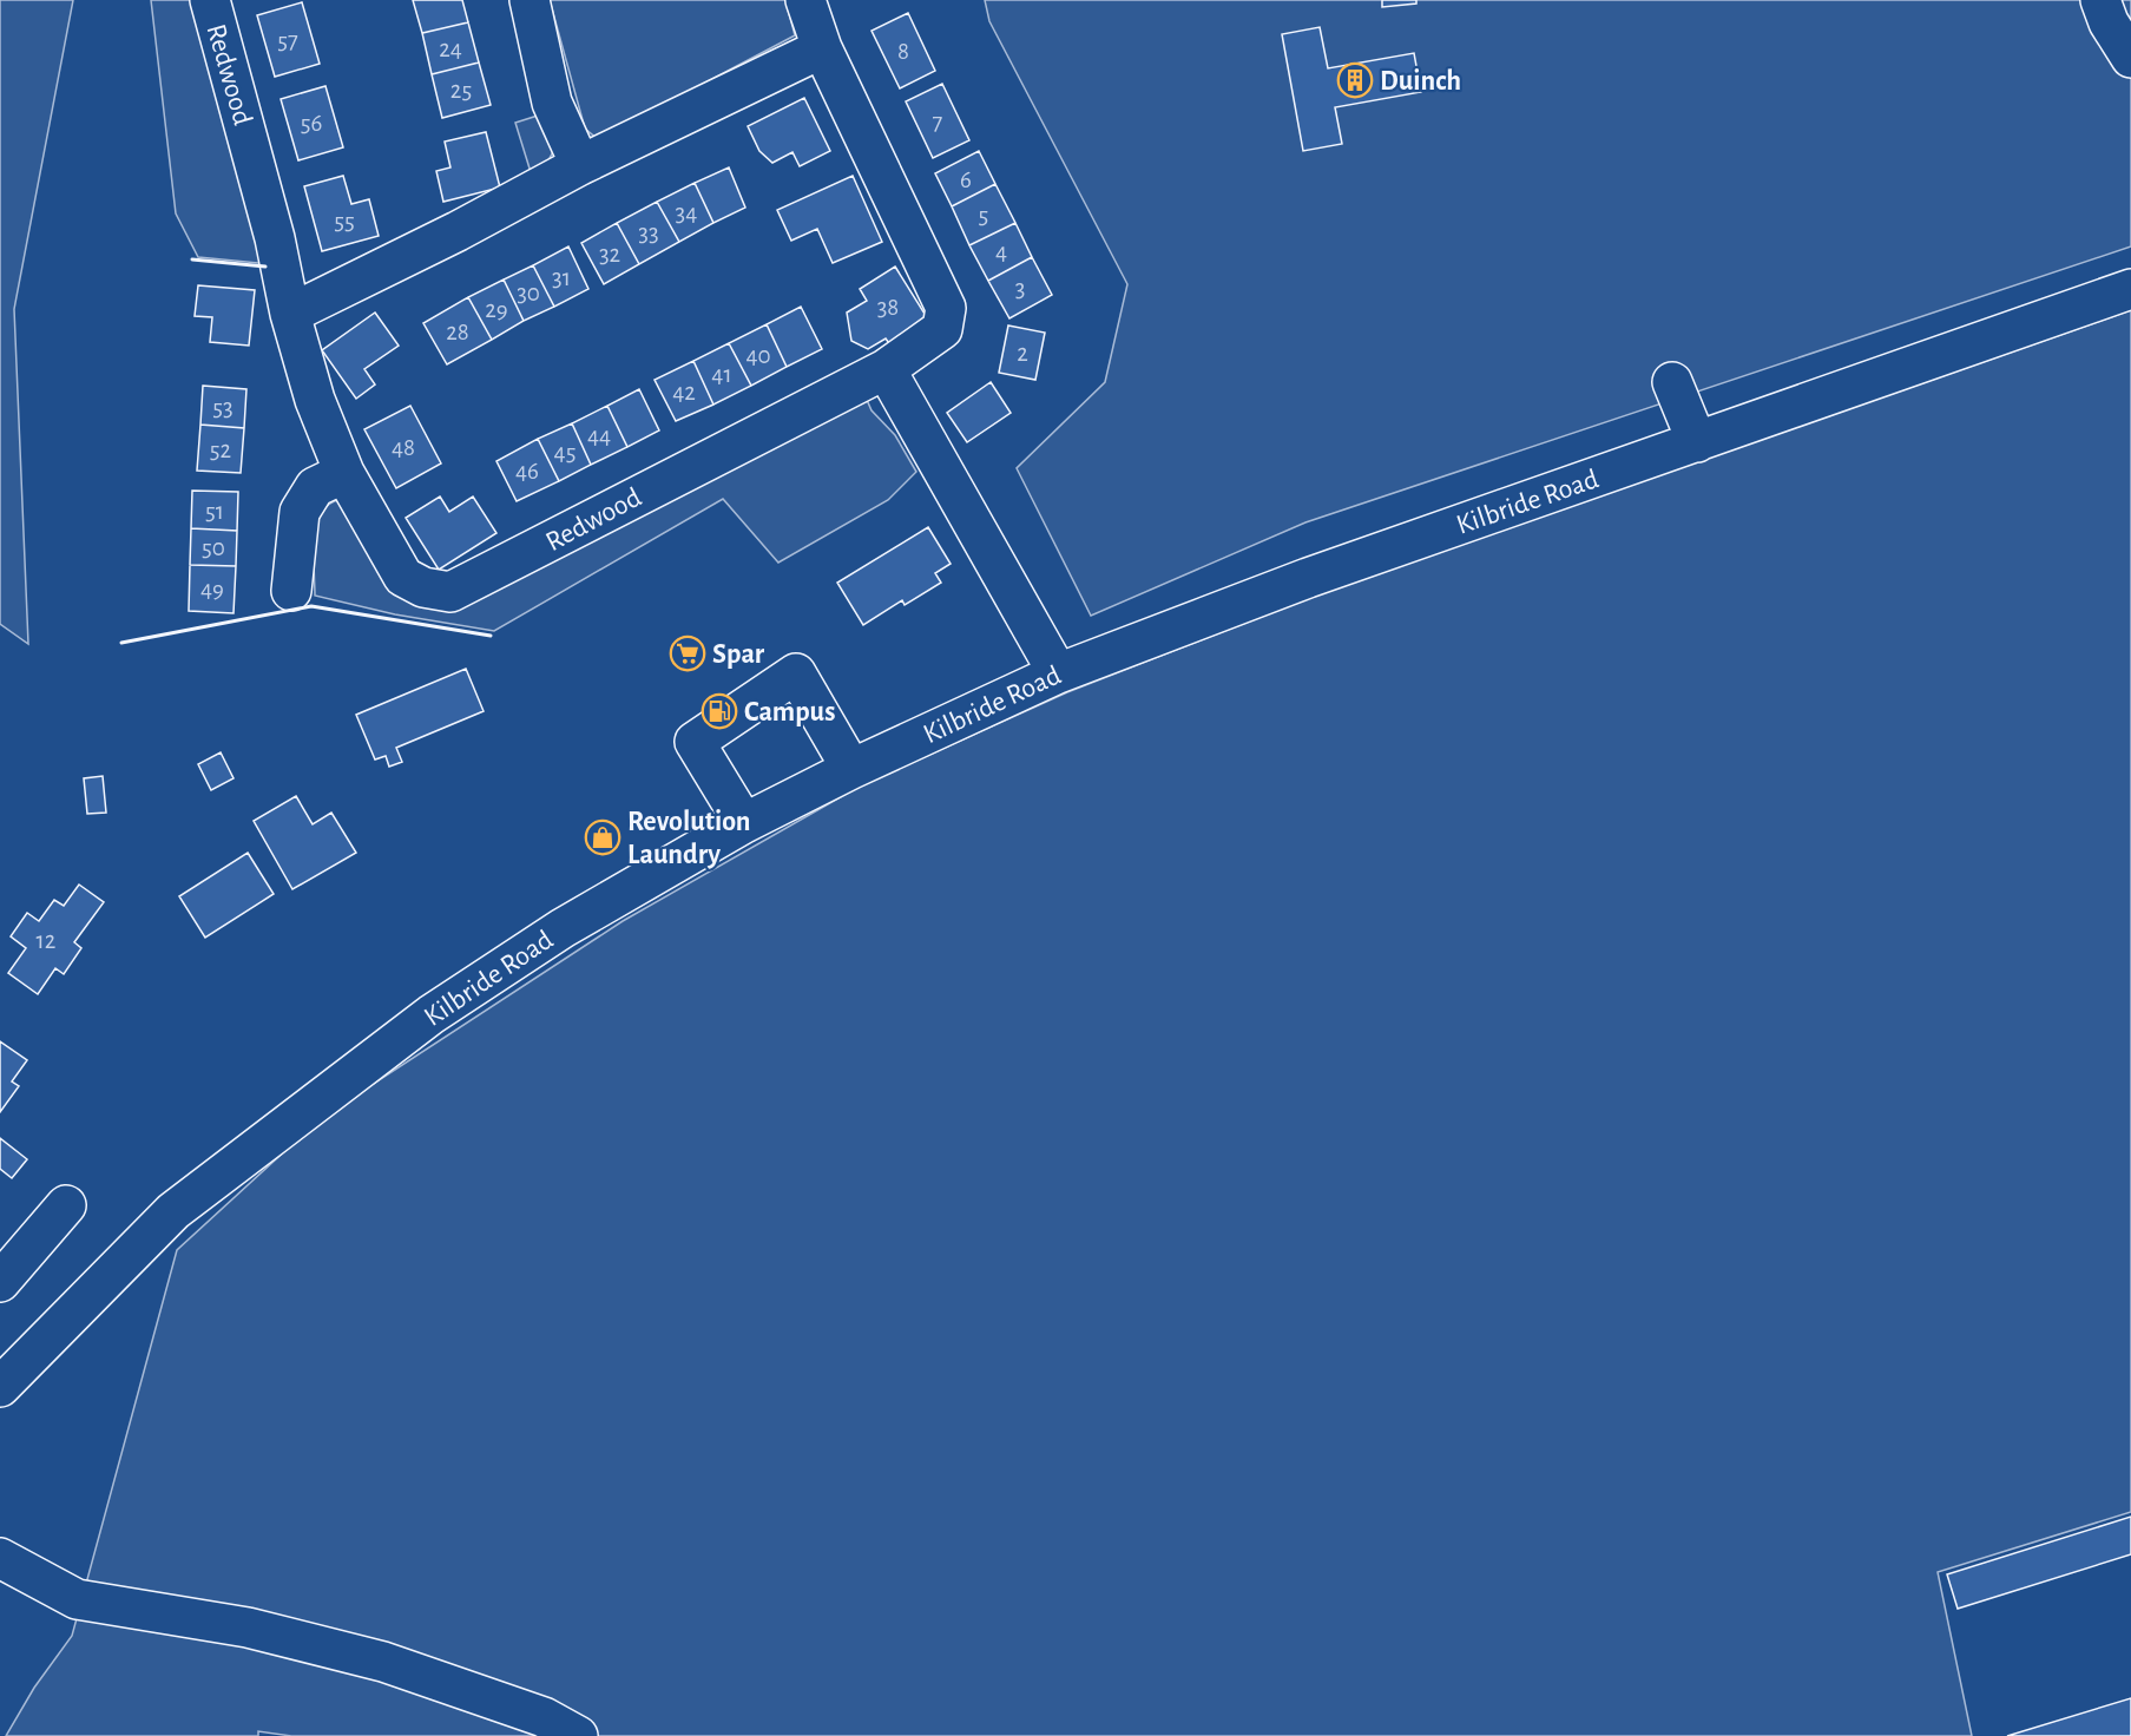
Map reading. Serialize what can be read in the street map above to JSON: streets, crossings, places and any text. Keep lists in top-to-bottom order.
{
  "streets": {
    "street": ["Redwood", "Kilbride Road"]
  },
  "places": {
    "building": ["Duinch"],
    "supermarket": ["Spar"],
    "fuel station": ["Campus"],
    "shop": ["Revolution Laundry"]
  },
  "house_numbers": [
    "57",
    "24",
    "8",
    "25",
    "7",
    "56",
    "6",
    "34",
    "5",
    "55",
    "33",
    "4",
    "32",
    "31",
    "3",
    "30",
    "38",
    "29",
    "28",
    "2",
    "40",
    "41",
    "42",
    "53",
    "44",
    "48",
    "52",
    "45",
    "46",
    "51",
    "50",
    "49",
    "12"
  ]
}
